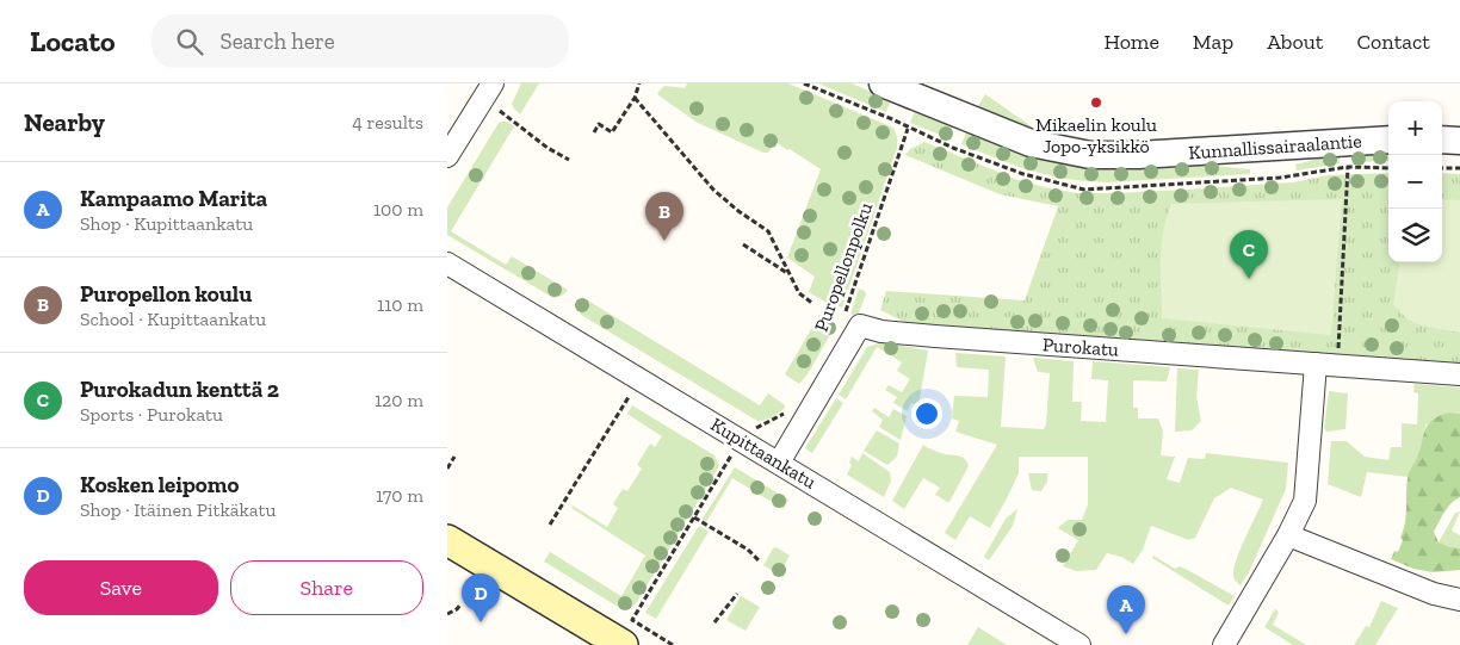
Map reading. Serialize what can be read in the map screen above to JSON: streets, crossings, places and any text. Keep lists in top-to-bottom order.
{
  "streets": {
    "street": ["Kunnallissairaalantie", "Purokatu", "Kupittaankatu"],
    "path": ["Puropellonpolku"]
  },
  "crossings": [
    ["Purokatu", "Kupittaankatu"]
  ],
  "places": ["Mikaelin koulu Jopo-yksikkö"],
  "page": {
    "header": "Locato",
    "search": "Search here",
    "nav": [
      "Home",
      "Map",
      "About",
      "Contact"
    ],
    "heading": ["Nearby", "4 results"],
    "map_buttons": ["+", "−"],
    "list": [
      {
        "mark": "A",
        "name": "Kampaamo Marita",
        "note": "Shop · Kupittaankatu",
        "value": "100 m"
      },
      {
        "mark": "B",
        "name": "Puropellon koulu",
        "note": "School · Kupittaankatu",
        "value": "110 m"
      },
      {
        "mark": "C",
        "name": "Purokadun kenttä 2",
        "note": "Sports · Purokatu",
        "value": "120 m"
      },
      {
        "mark": "D",
        "name": "Kosken leipomo",
        "note": "Shop · Itäinen Pitkäkatu",
        "value": "170 m"
      }
    ],
    "pins": [
      "B",
      "C",
      "D",
      "A"
    ],
    "buttons": ["Save", "Share"]
  }
}
